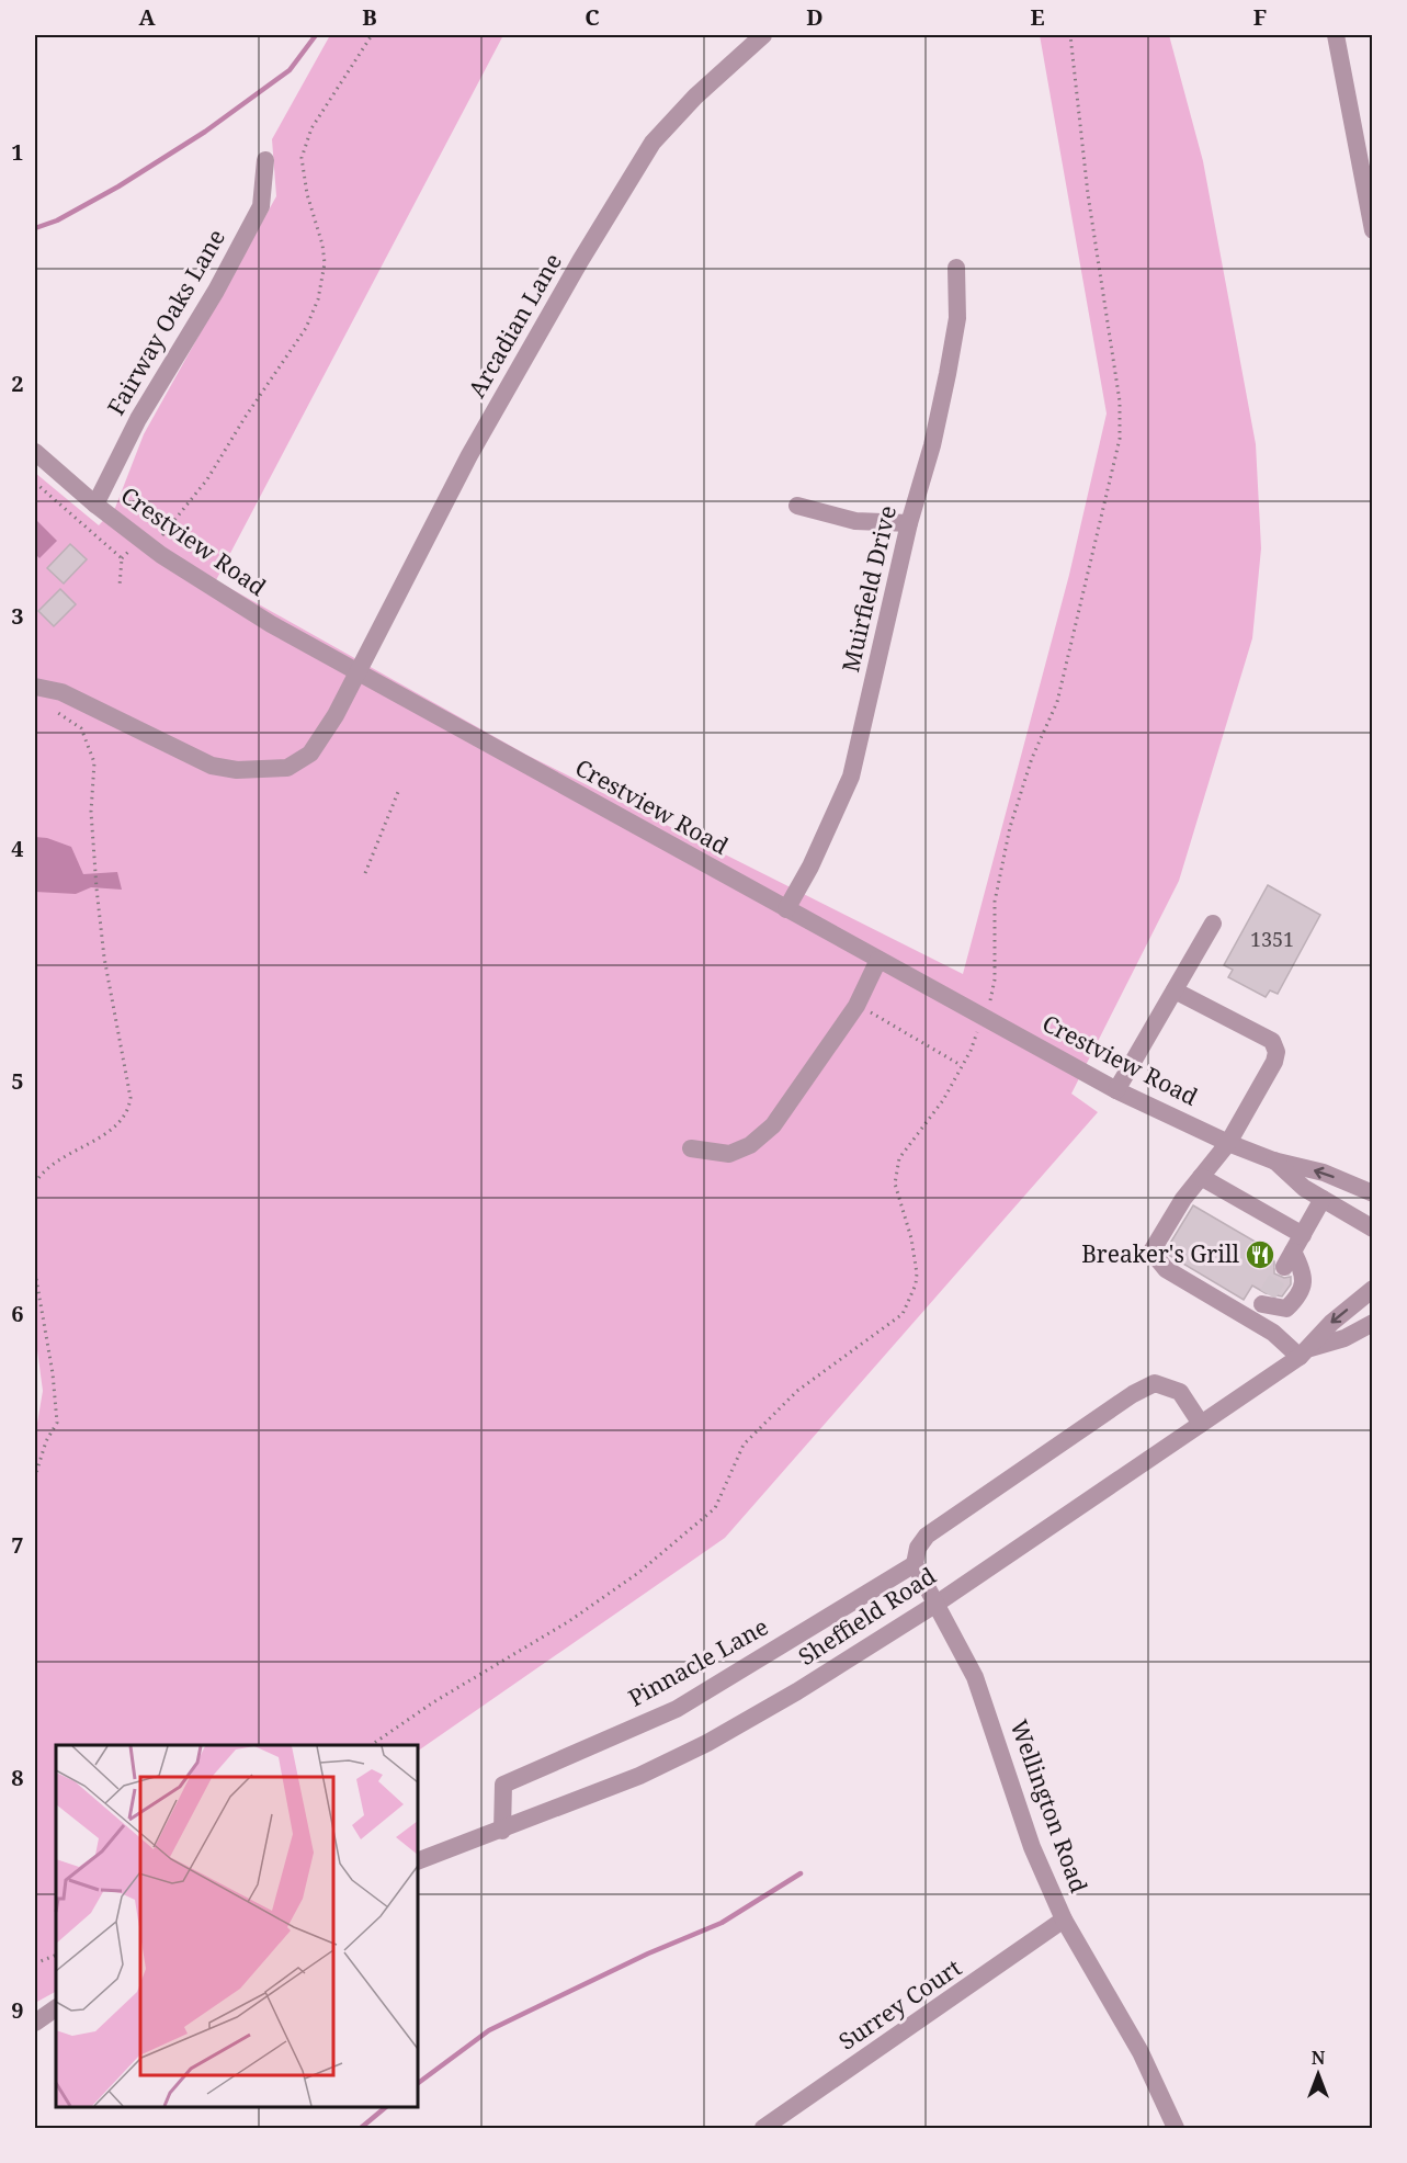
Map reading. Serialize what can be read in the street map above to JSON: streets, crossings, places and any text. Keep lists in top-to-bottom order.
{
  "streets": {
    "street": [
      "Fairway Oaks Lane",
      "Arcadian Lane",
      "Crestview Road",
      "Muirfield Drive",
      "Sheffield Road",
      "Pinnacle Lane",
      "Wellington Road",
      "Surrey Court"
    ]
  },
  "crossings": [
    ["Fairway Oaks Lane", "Crestview Road"],
    ["Arcadian Lane", "Crestview Road"],
    ["Crestview Road", "Muirfield Drive"],
    ["Sheffield Road", "Pinnacle Lane"],
    ["Sheffield Road", "Wellington Road"],
    ["Wellington Road", "Surrey Court"]
  ],
  "places": {
    "restaurant": ["Breaker's Grill"]
  },
  "house_numbers": ["1351"],
  "north": "top",
  "grid": {
    "columns": [
      "A",
      "B",
      "C",
      "D",
      "E",
      "F"
    ],
    "rows": [
      "1",
      "2",
      "3",
      "4",
      "5",
      "6",
      "7",
      "8",
      "9"
    ]
  }
}
